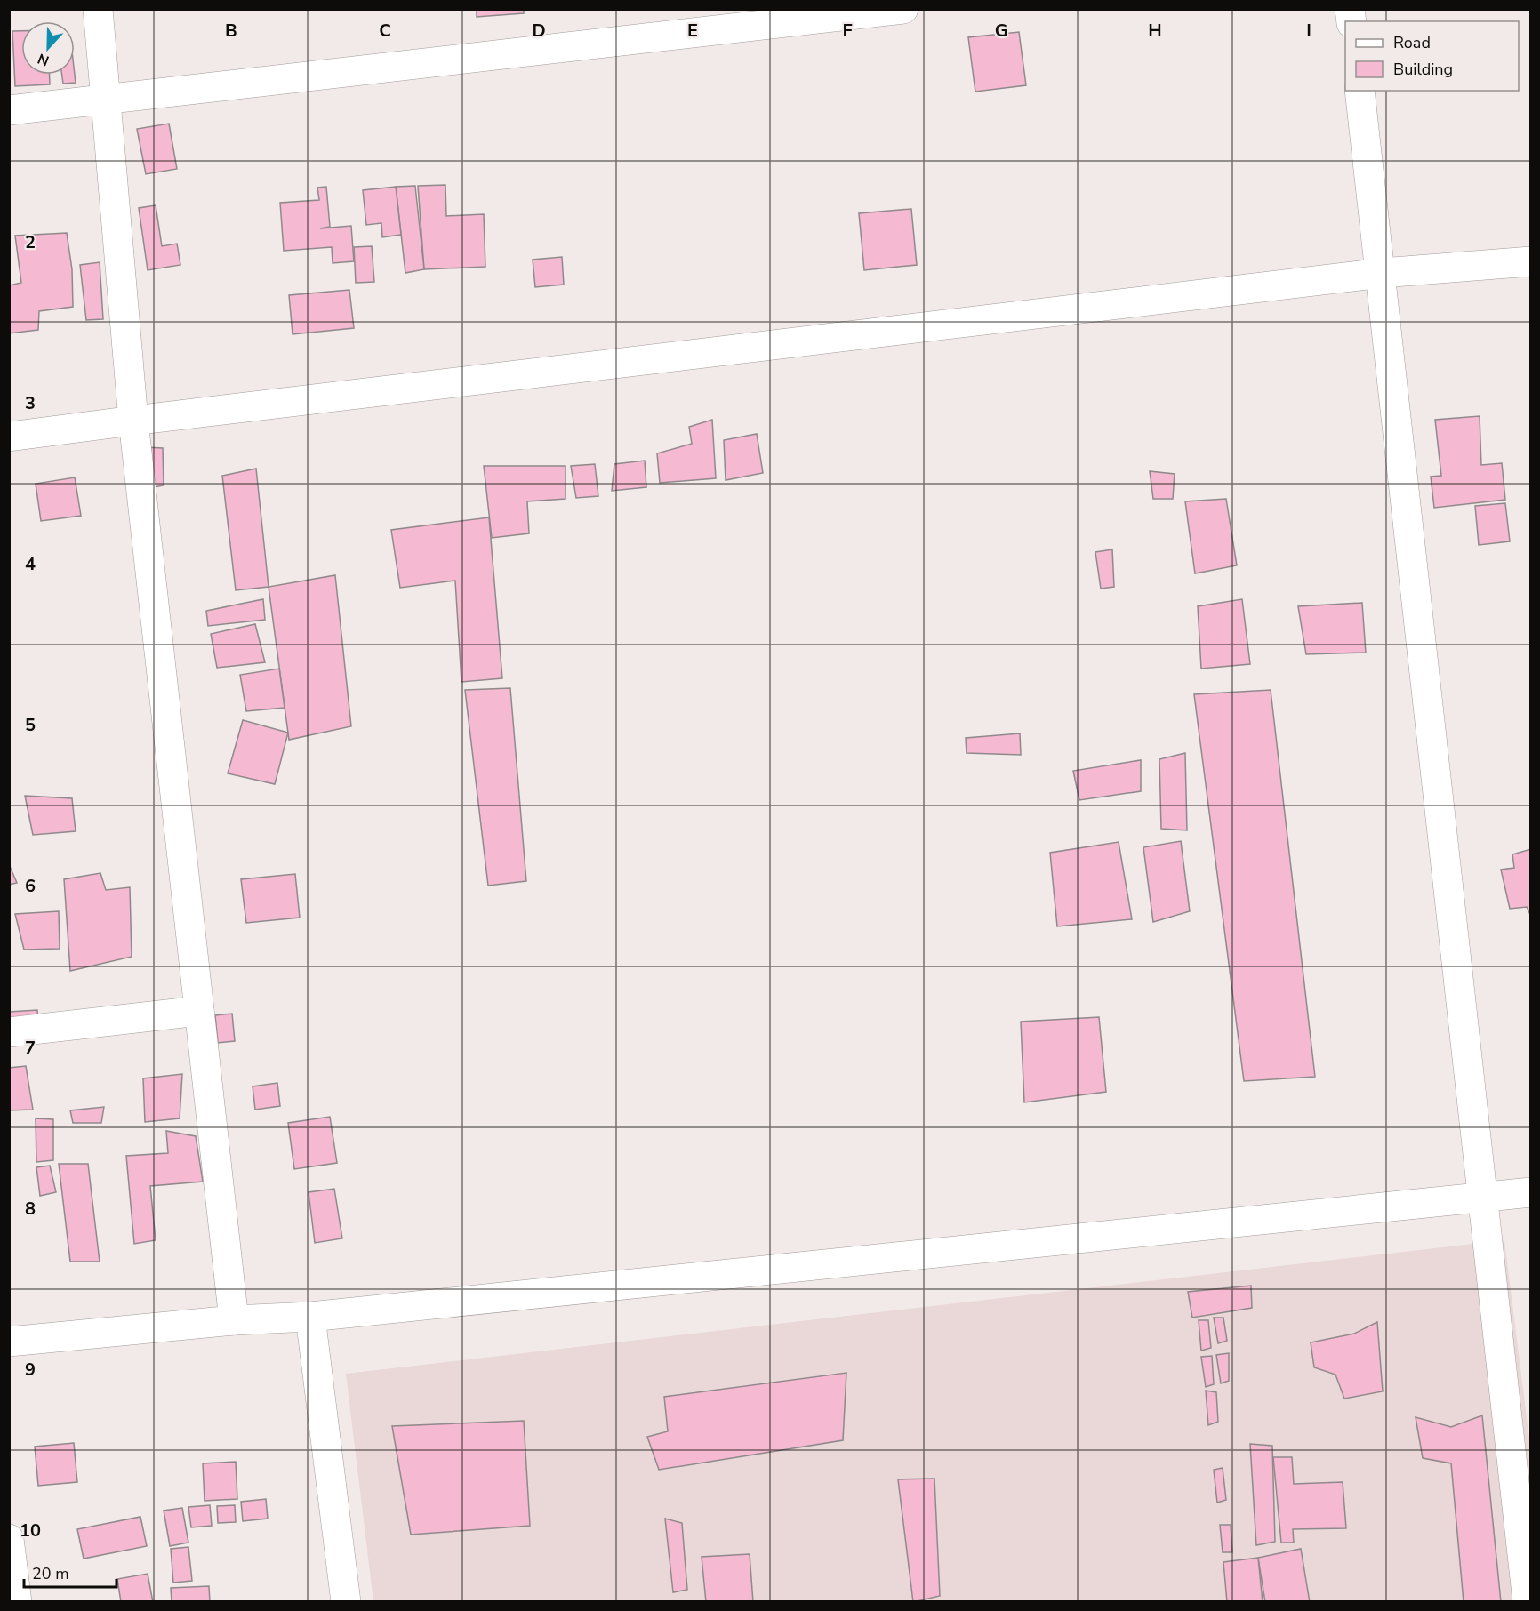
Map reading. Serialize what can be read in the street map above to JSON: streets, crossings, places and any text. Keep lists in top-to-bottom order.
{
  "legend": ["Road", "Building"],
  "scale_bar": "20 m",
  "north": "bottom",
  "grid": {
    "columns": [
      "B",
      "C",
      "D",
      "E",
      "F",
      "G",
      "H",
      "I"
    ],
    "rows": [
      "2",
      "3",
      "4",
      "5",
      "6",
      "7",
      "8",
      "9",
      "10"
    ]
  }
}
